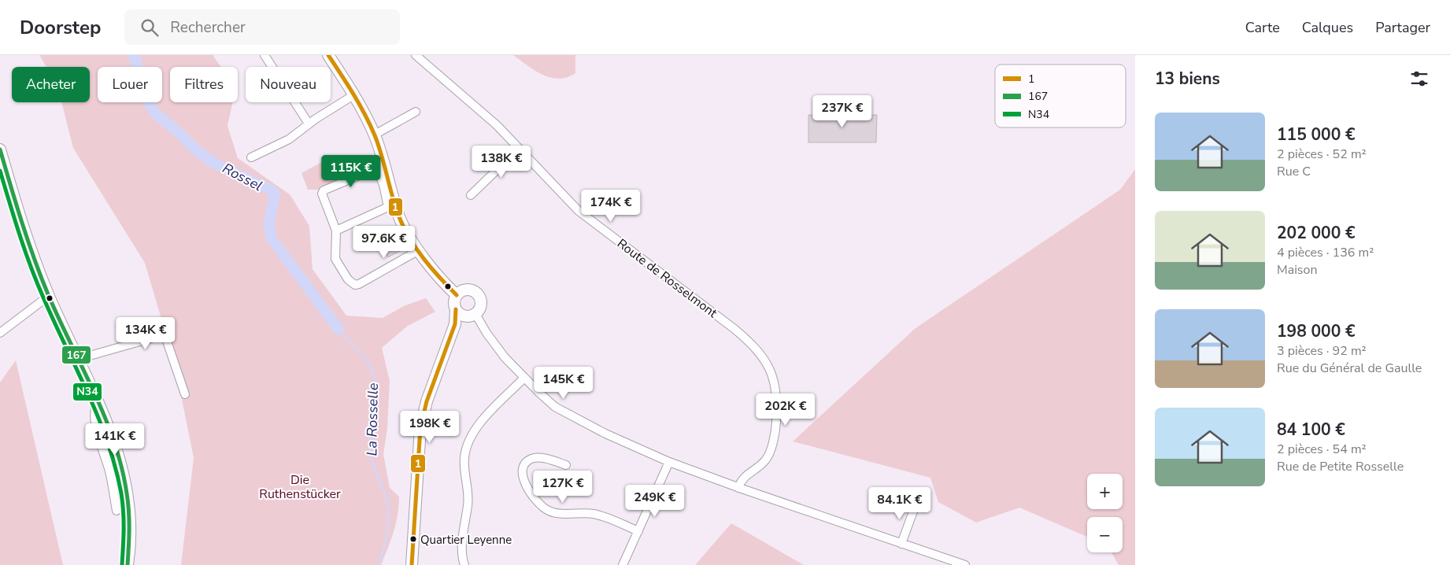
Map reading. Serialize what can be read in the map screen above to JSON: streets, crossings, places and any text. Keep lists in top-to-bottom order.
{
  "streets": {
    "street": ["Route de Rosselmont"]
  },
  "water": ["Rossel", "La Rosselle"],
  "parks": ["Die Ruthenstücker"],
  "places": ["Quartier Leyenne"],
  "lines": ["transit line 1", "transit line 167", "transit line N34"],
  "legend": ["1", "167", "N34"],
  "page": {
    "header": "Doorstep",
    "search": "Rechercher",
    "nav": ["Carte", "Calques", "Partager"],
    "heading": "13 biens",
    "chip": [
      "Acheter",
      "Louer",
      "Filtres",
      "Nouveau"
    ],
    "price": [
      "237K €",
      "138K €",
      "115K €",
      "174K €",
      "97.6K €",
      "134K €",
      "145K €",
      "202K €",
      "198K €",
      "141K €",
      "127K €",
      "249K €",
      "84.1K €"
    ],
    "list": [
      {
        "name": "115 000 €",
        "note": "2 pièces · 52 m² · Rue C"
      },
      {
        "name": "202 000 €",
        "note": "4 pièces · 136 m² · Maison"
      },
      {
        "name": "198 000 €",
        "note": "3 pièces · 92 m² · Rue du Général de Gaulle"
      },
      {
        "name": "84 100 €",
        "note": "2 pièces · 54 m² · Rue de Petite Rosselle"
      }
    ],
    "map_buttons": ["+", "−"]
  }
}
